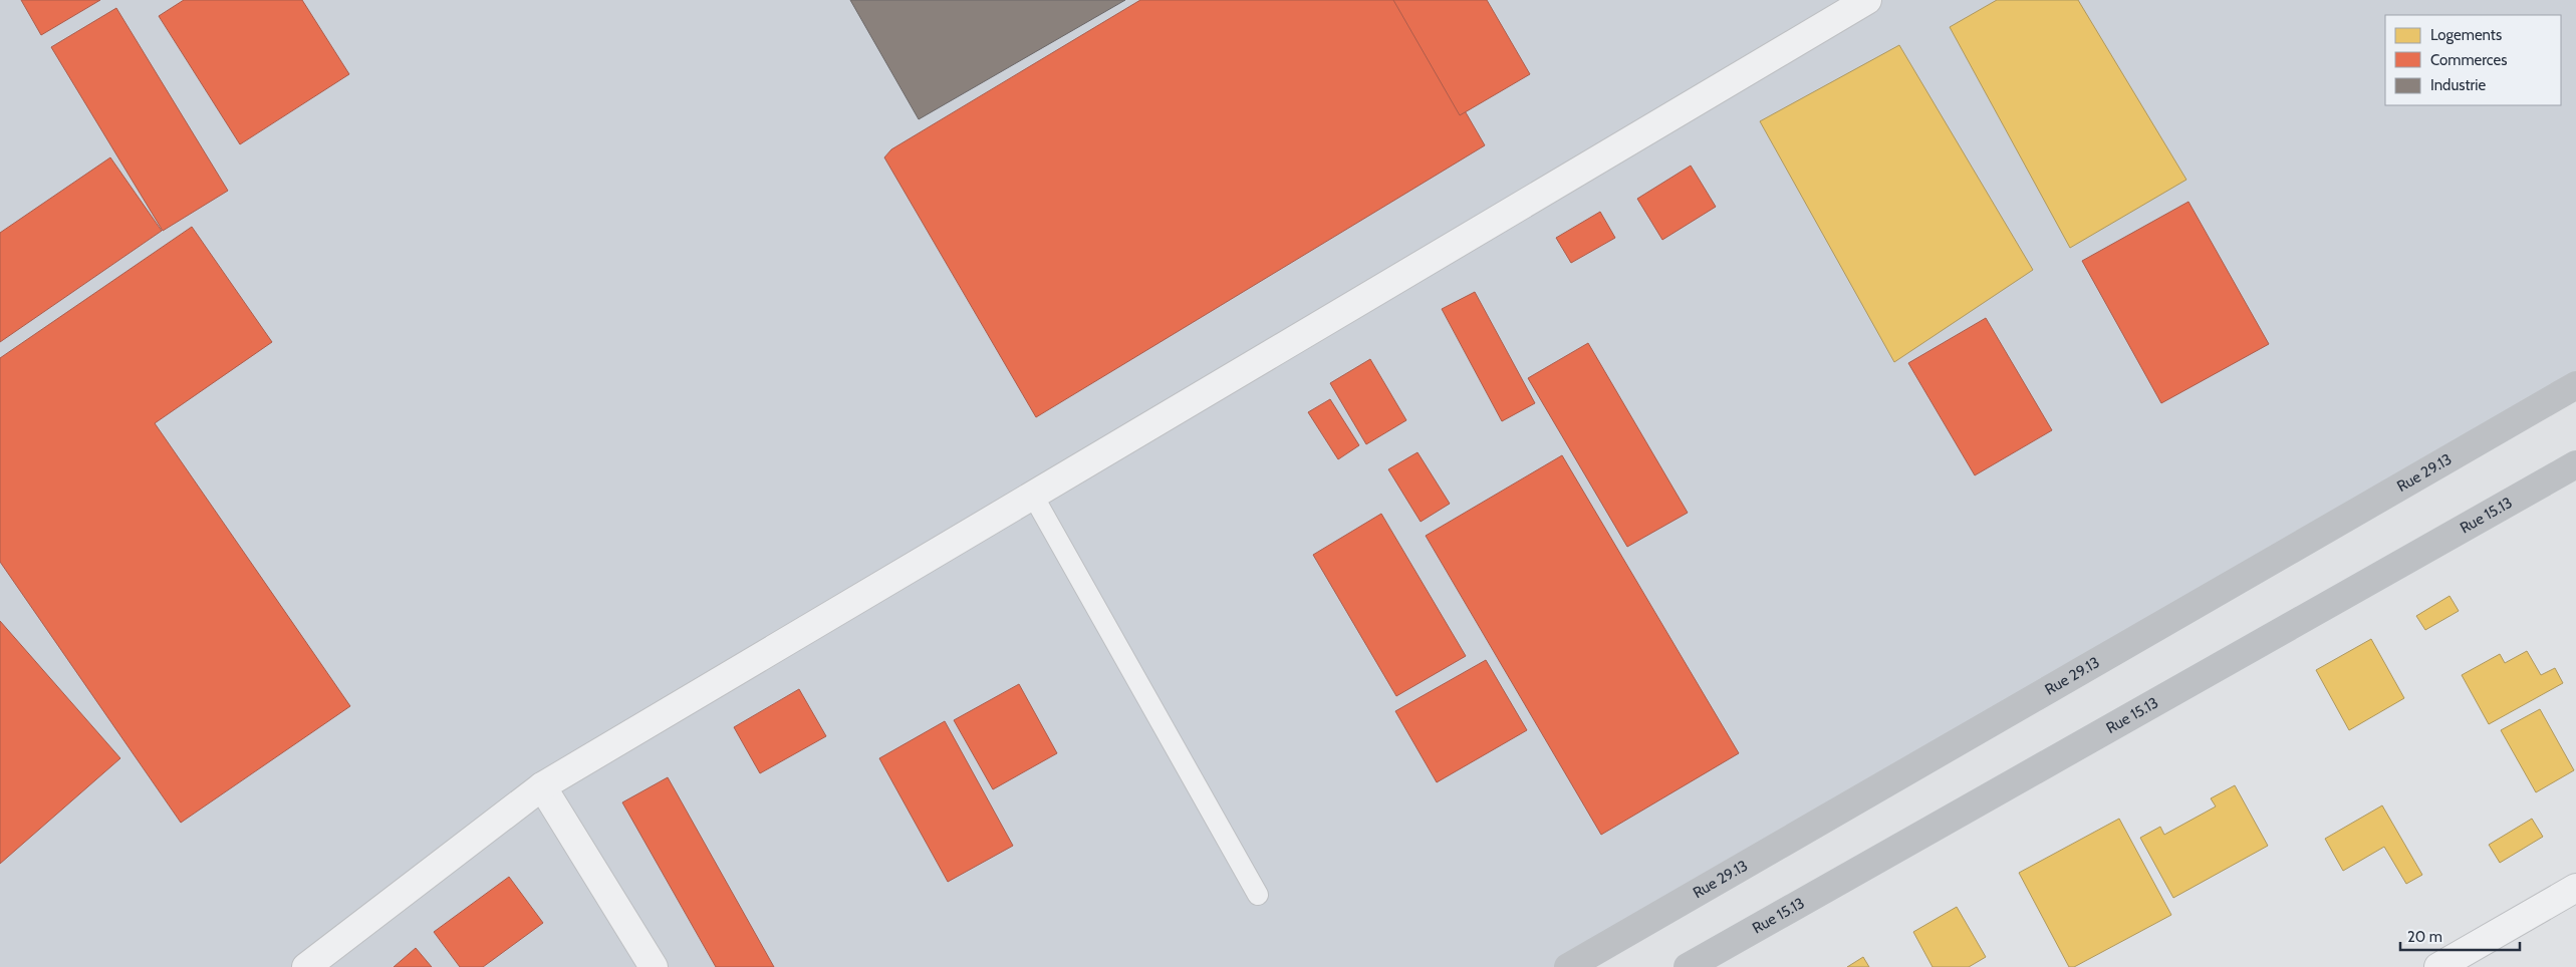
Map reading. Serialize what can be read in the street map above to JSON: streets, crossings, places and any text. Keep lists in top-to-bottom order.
{
  "streets": {
    "main road": ["Rue 29.13", "Rue 15.13"]
  },
  "legend": ["Logements", "Commerces", "Industrie"],
  "scale_bar": "20 m"
}
